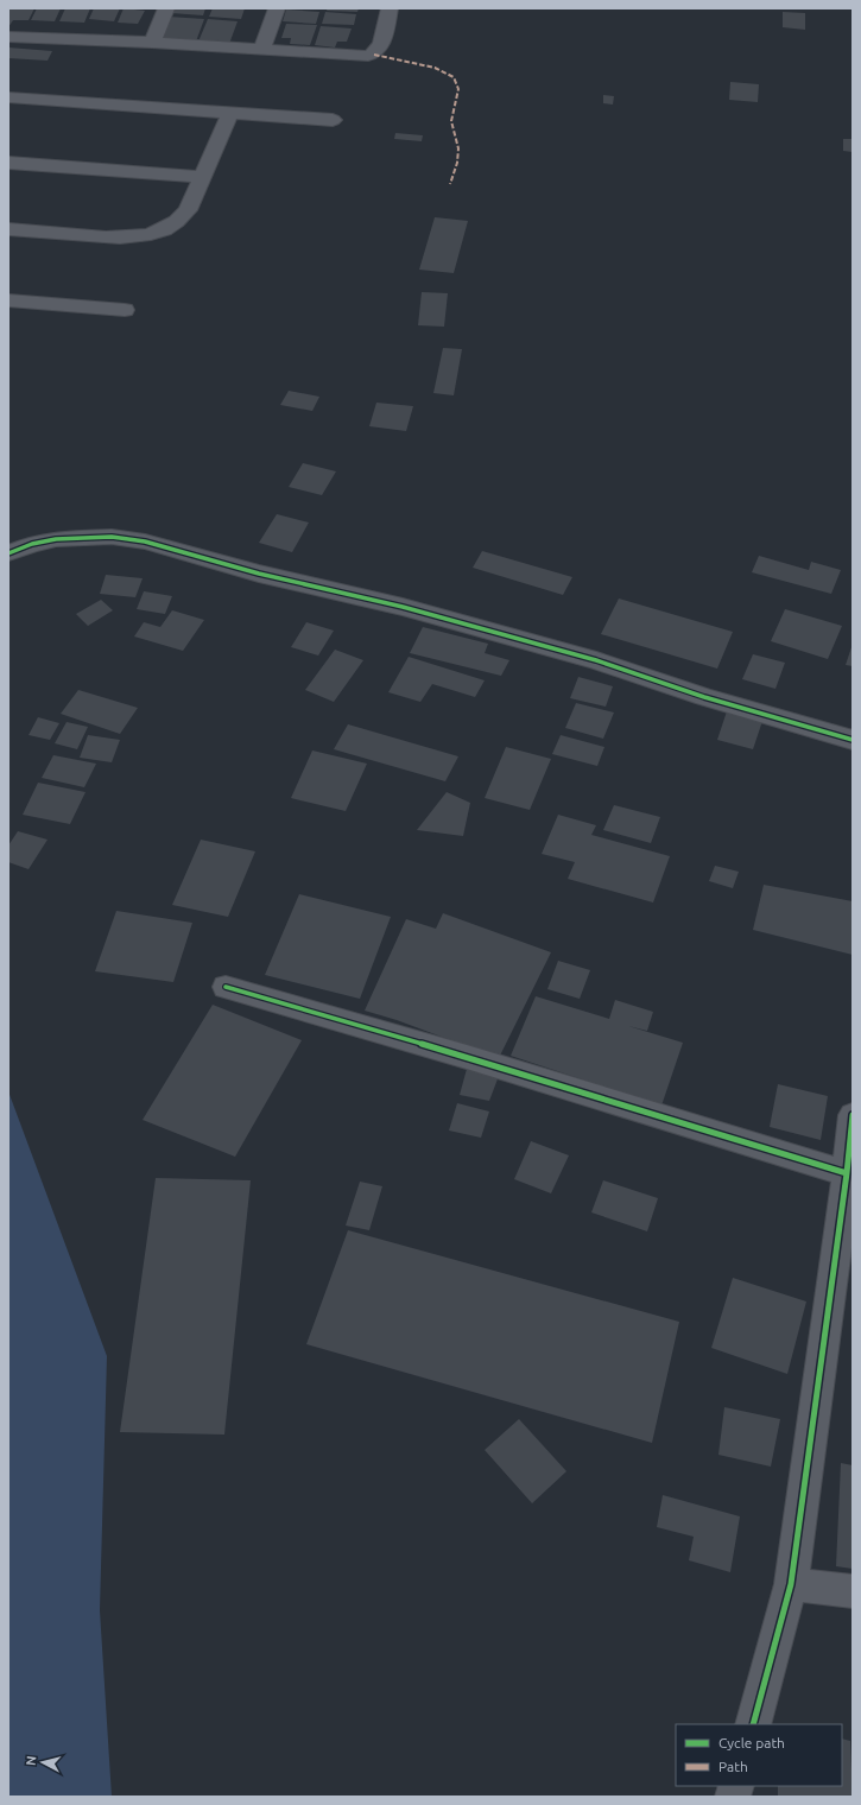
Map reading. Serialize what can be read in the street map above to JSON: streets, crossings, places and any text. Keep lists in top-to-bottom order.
{
  "legend": ["Cycle path", "Path"],
  "north": "left"
}
